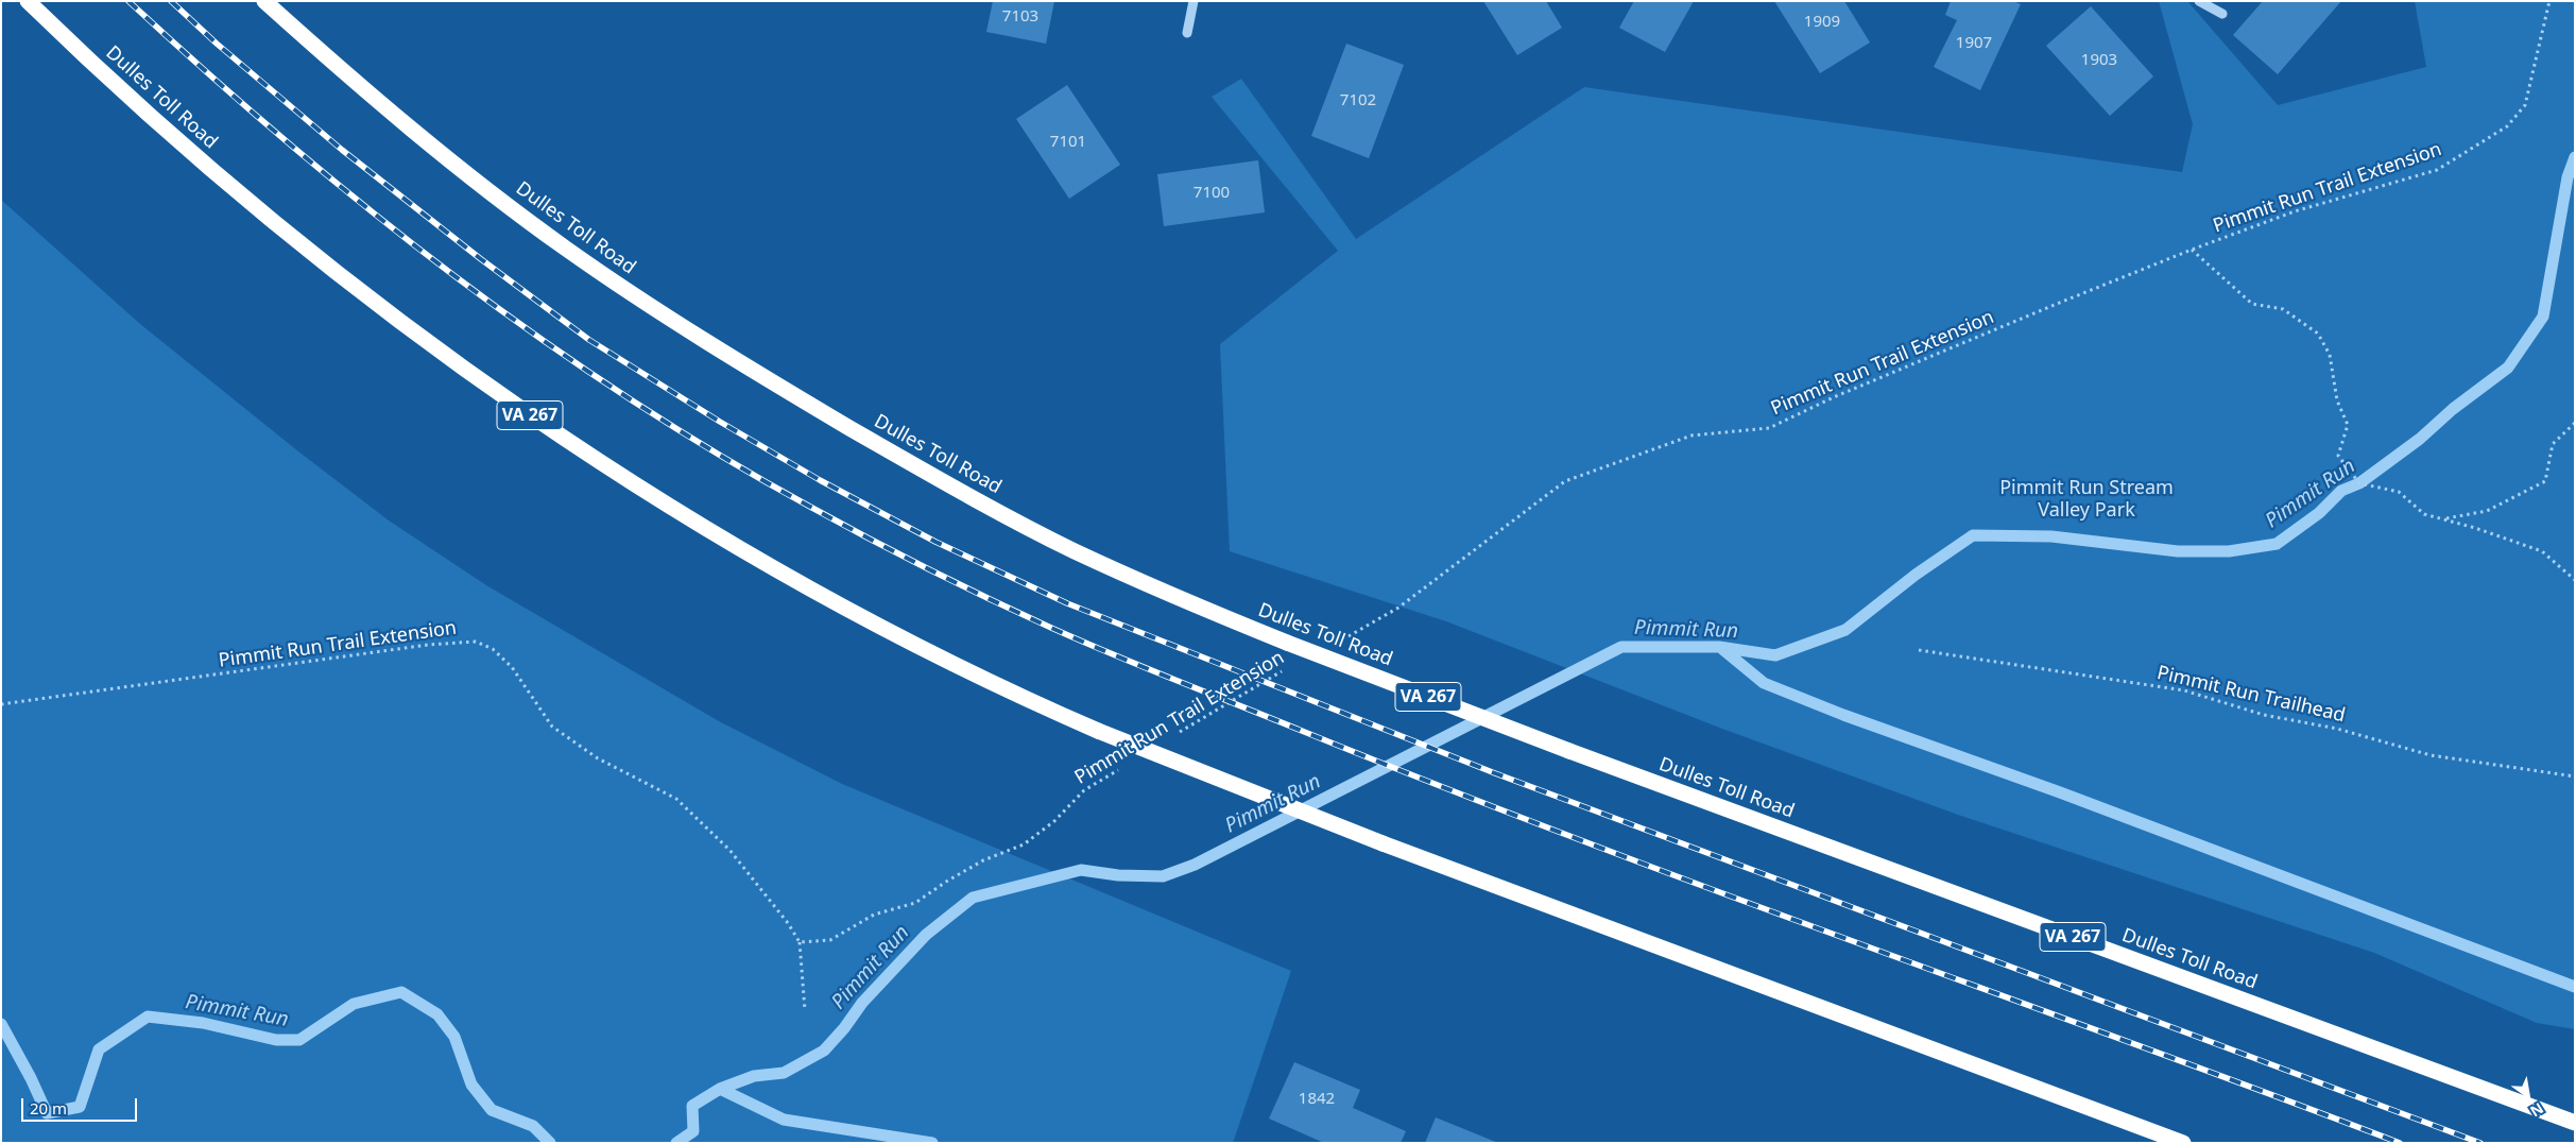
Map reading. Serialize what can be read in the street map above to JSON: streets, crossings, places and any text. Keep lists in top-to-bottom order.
{
  "streets": {
    "highway": ["Dulles Toll Road", "VA 267"],
    "path": ["Pimmit Run Trail Extension", "Pimmit Run Trailhead"]
  },
  "water": ["Pimmit Run"],
  "parks": ["Pimmit Run Stream Valley Park"],
  "house_numbers": [
    "7103",
    "1909",
    "1907",
    "1903",
    "7102",
    "7101",
    "7100",
    "1842"
  ],
  "scale_bar": "20 m",
  "north": "bottom right"
}
